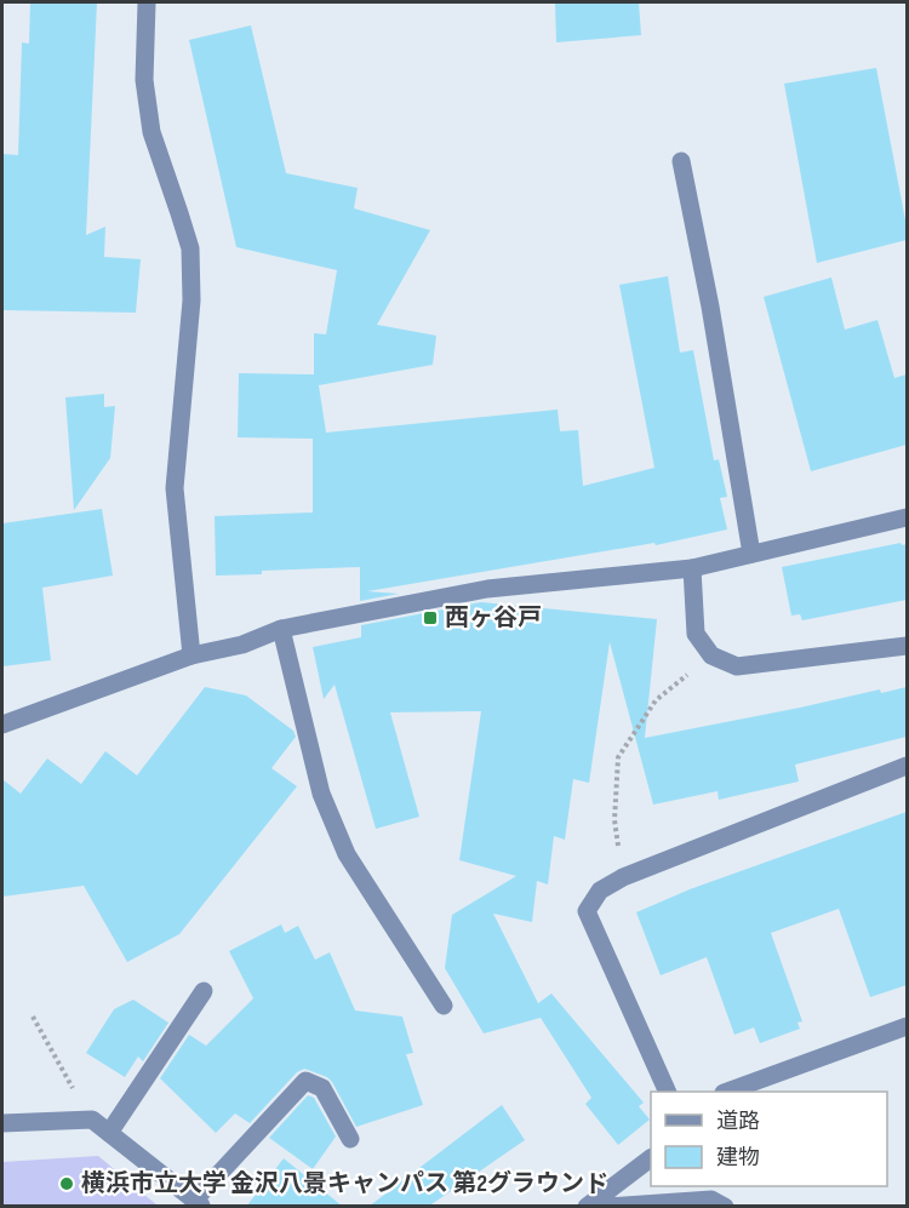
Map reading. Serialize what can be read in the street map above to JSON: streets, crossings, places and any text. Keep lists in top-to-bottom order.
{
  "places": {
    "transit": ["西ヶ谷戸"],
    "other": ["横浜市立大学 金沢八景キャンパス 第2グラウンド"]
  },
  "legend": ["道路", "建物"]
}
